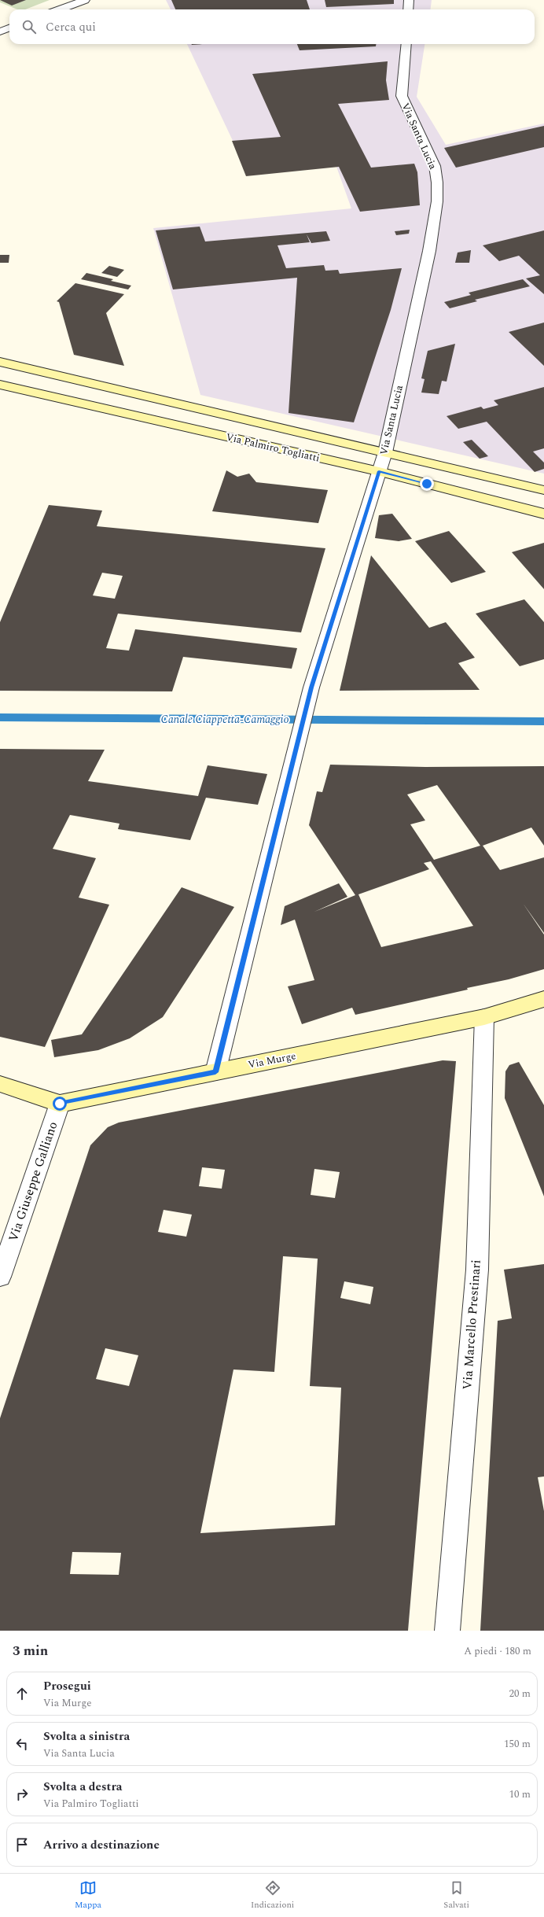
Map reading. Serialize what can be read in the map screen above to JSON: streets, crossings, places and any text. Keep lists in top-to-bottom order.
{
  "streets": {
    "main road": ["Via Palmiro Togliatti", "Via Murge"],
    "street": ["Via Santa Lucia", "Via Giuseppe Galliano", "Via Marcello Prestinari"]
  },
  "crossings": [
    ["Via Santa Lucia", "Via Palmiro Togliatti"],
    ["Via Santa Lucia", "Via Murge"],
    ["Via Murge", "Via Giuseppe Galliano"],
    ["Via Murge", "Via Marcello Prestinari"]
  ],
  "water": ["Canale Ciappetta-Camaggio"],
  "page": {
    "search": "Cerca qui",
    "heading": ["3 min", "A piedi · 180 m"],
    "list": [
      ["Prosegui", "Via Murge", "20 m"],
      ["Svolta a sinistra", "Via Santa Lucia", "150 m"],
      ["Svolta a destra", "Via Palmiro Togliatti", "10 m"],
      "Arrivo a destinazione"
    ],
    "nav": ["Mappa", "Indicazioni", "Salvati"]
  }
}
